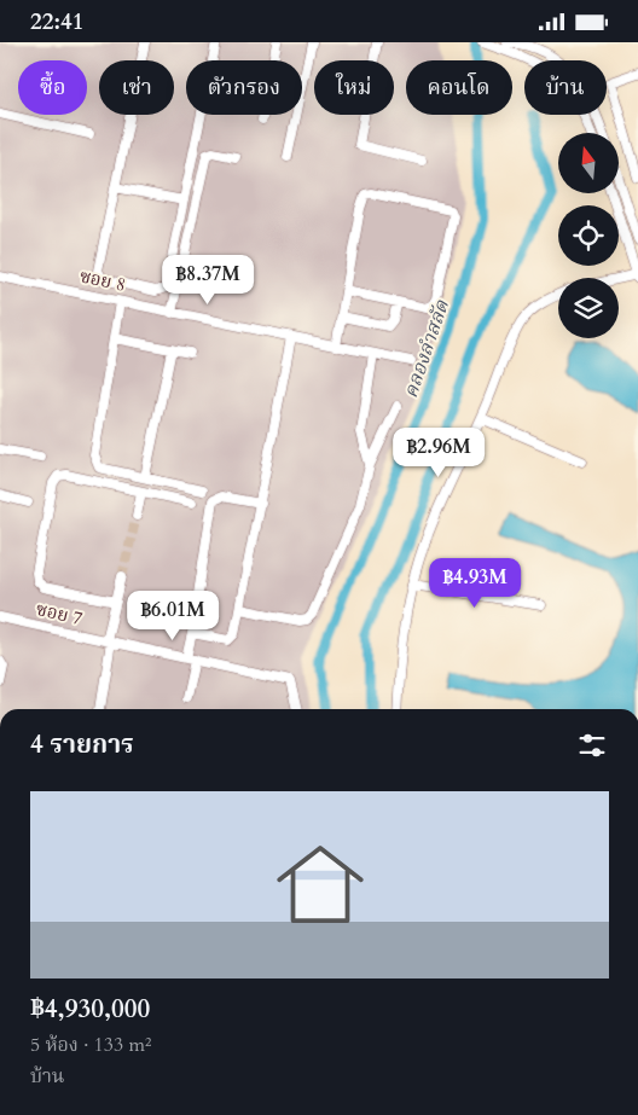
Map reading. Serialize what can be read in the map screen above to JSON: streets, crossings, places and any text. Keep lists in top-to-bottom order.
{
  "streets": {
    "street": ["ซอย 8", "ซอย 7"]
  },
  "water": ["คลองลำสลัด"],
  "north": "top",
  "page": {
    "status": "22:41",
    "chip": [
      "ซื้อ",
      "เช่า",
      "ตัวกรอง",
      "ใหม่",
      "คอนโด",
      "บ้าน"
    ],
    "price": [
      "฿8.37M",
      "฿2.96M",
      "฿4.93M",
      "฿6.01M"
    ],
    "heading": "4 รายการ",
    "list": [
      {
        "name": "฿4,930,000",
        "note": "5 ห้อง · 133 m² · บ้าน"
      }
    ]
  }
}
